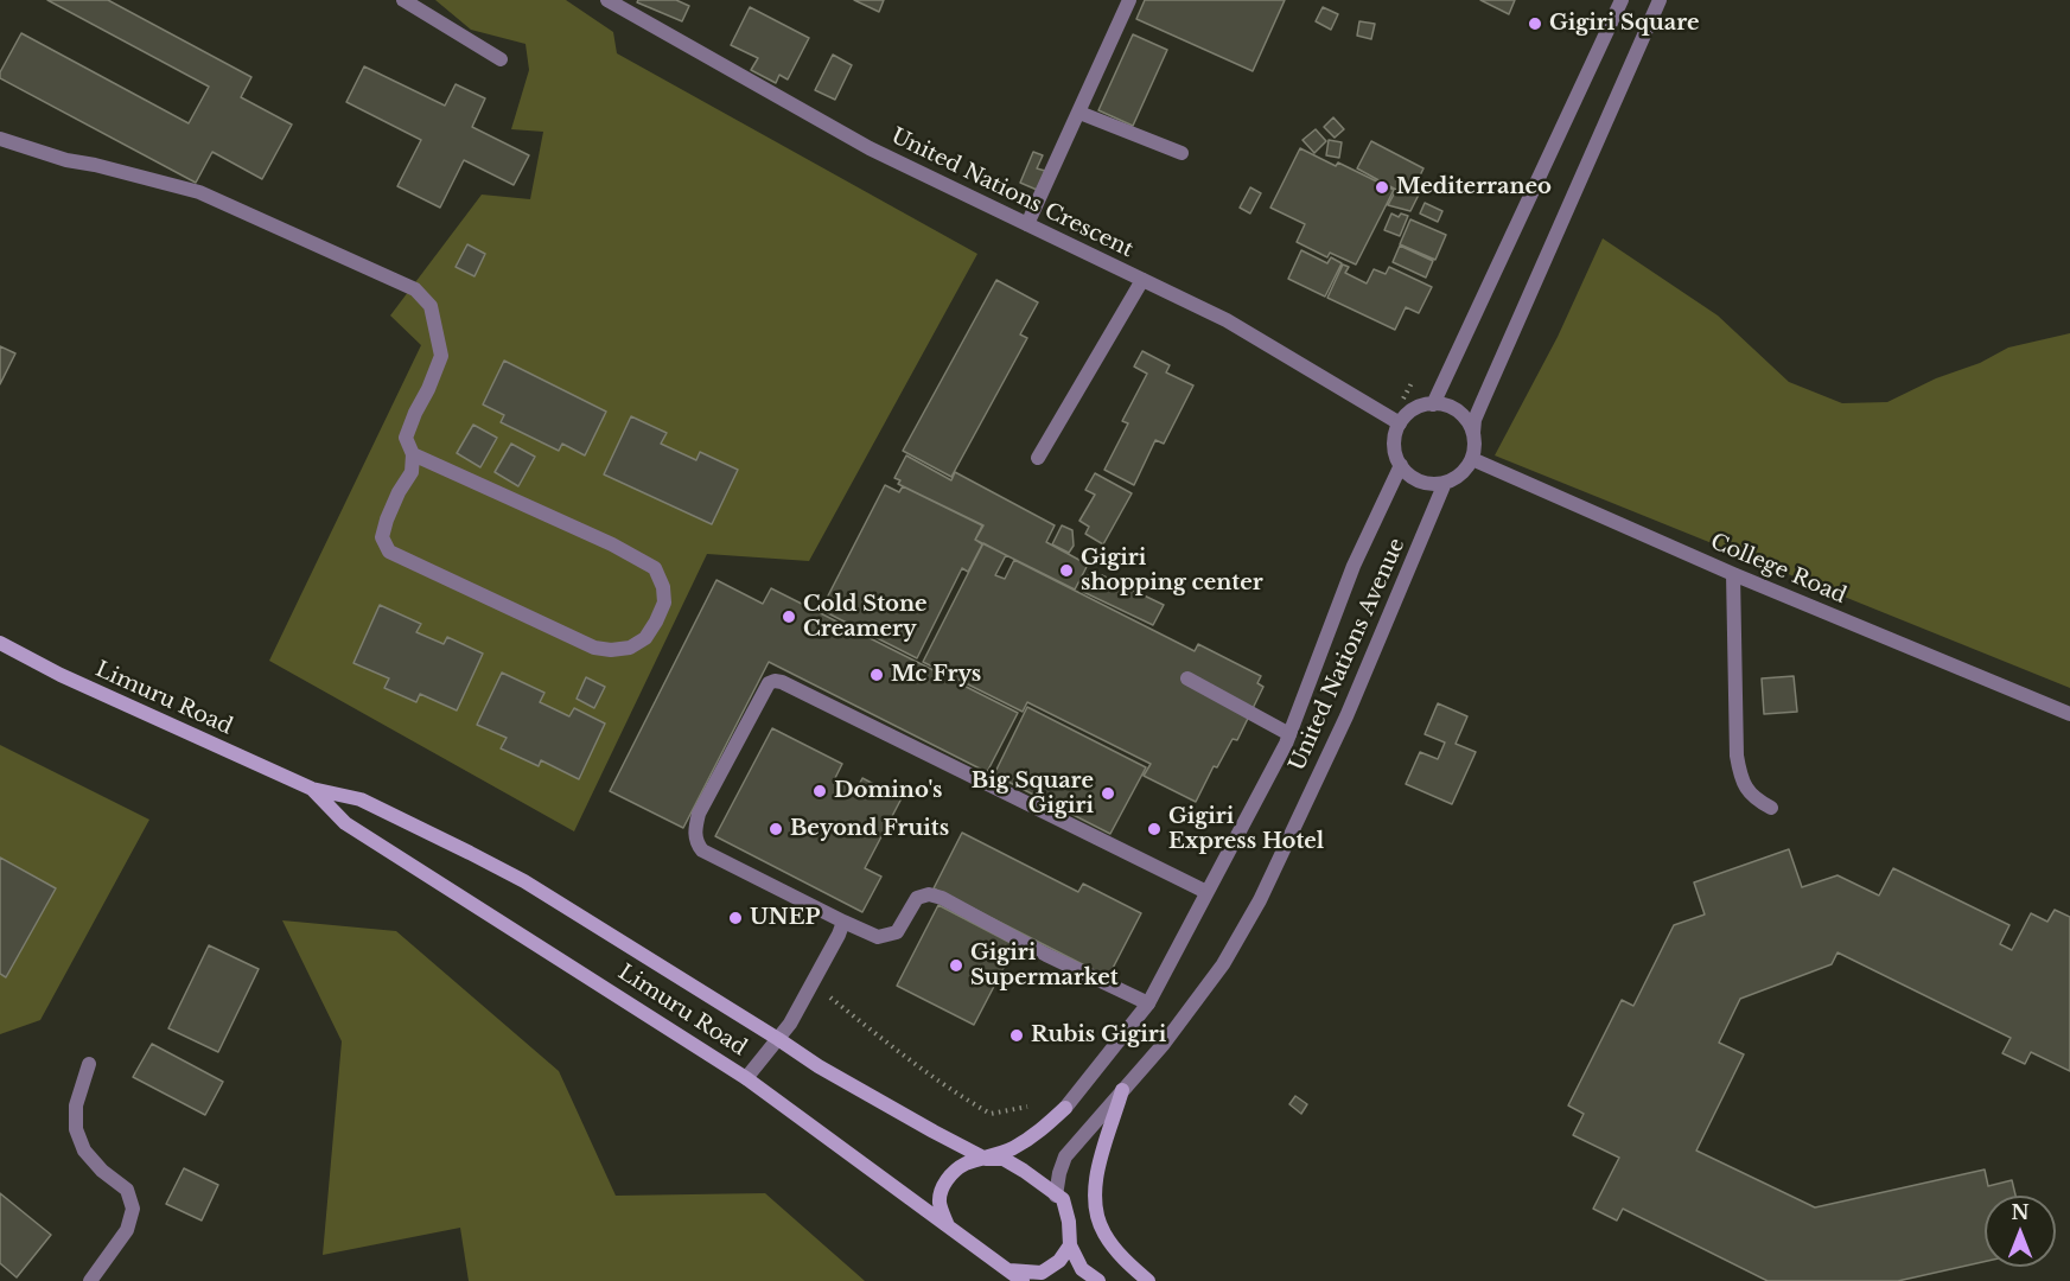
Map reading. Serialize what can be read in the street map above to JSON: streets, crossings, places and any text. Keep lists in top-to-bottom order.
{
  "streets": {
    "main road": ["Limuru Road"],
    "street": ["United Nations Crescent", "College Road", "United Nations Avenue"]
  },
  "crossings": [
    ["United Nations Crescent", "College Road"],
    ["United Nations Crescent", "United Nations Avenue"],
    ["College Road", "United Nations Avenue"],
    ["United Nations Avenue", "Limuru Road"]
  ],
  "places": [
    "Gigiri Square",
    "Mediterraneo",
    "Gigiri shopping center",
    "Cold Stone Creamery",
    "Mc Frys",
    "Domino's",
    "Big Square Gigiri",
    "Beyond Fruits",
    "Gigiri Express Hotel",
    "UNEP",
    "Gigiri Supermarket",
    "Rubis Gigiri"
  ],
  "north": "top"
}
